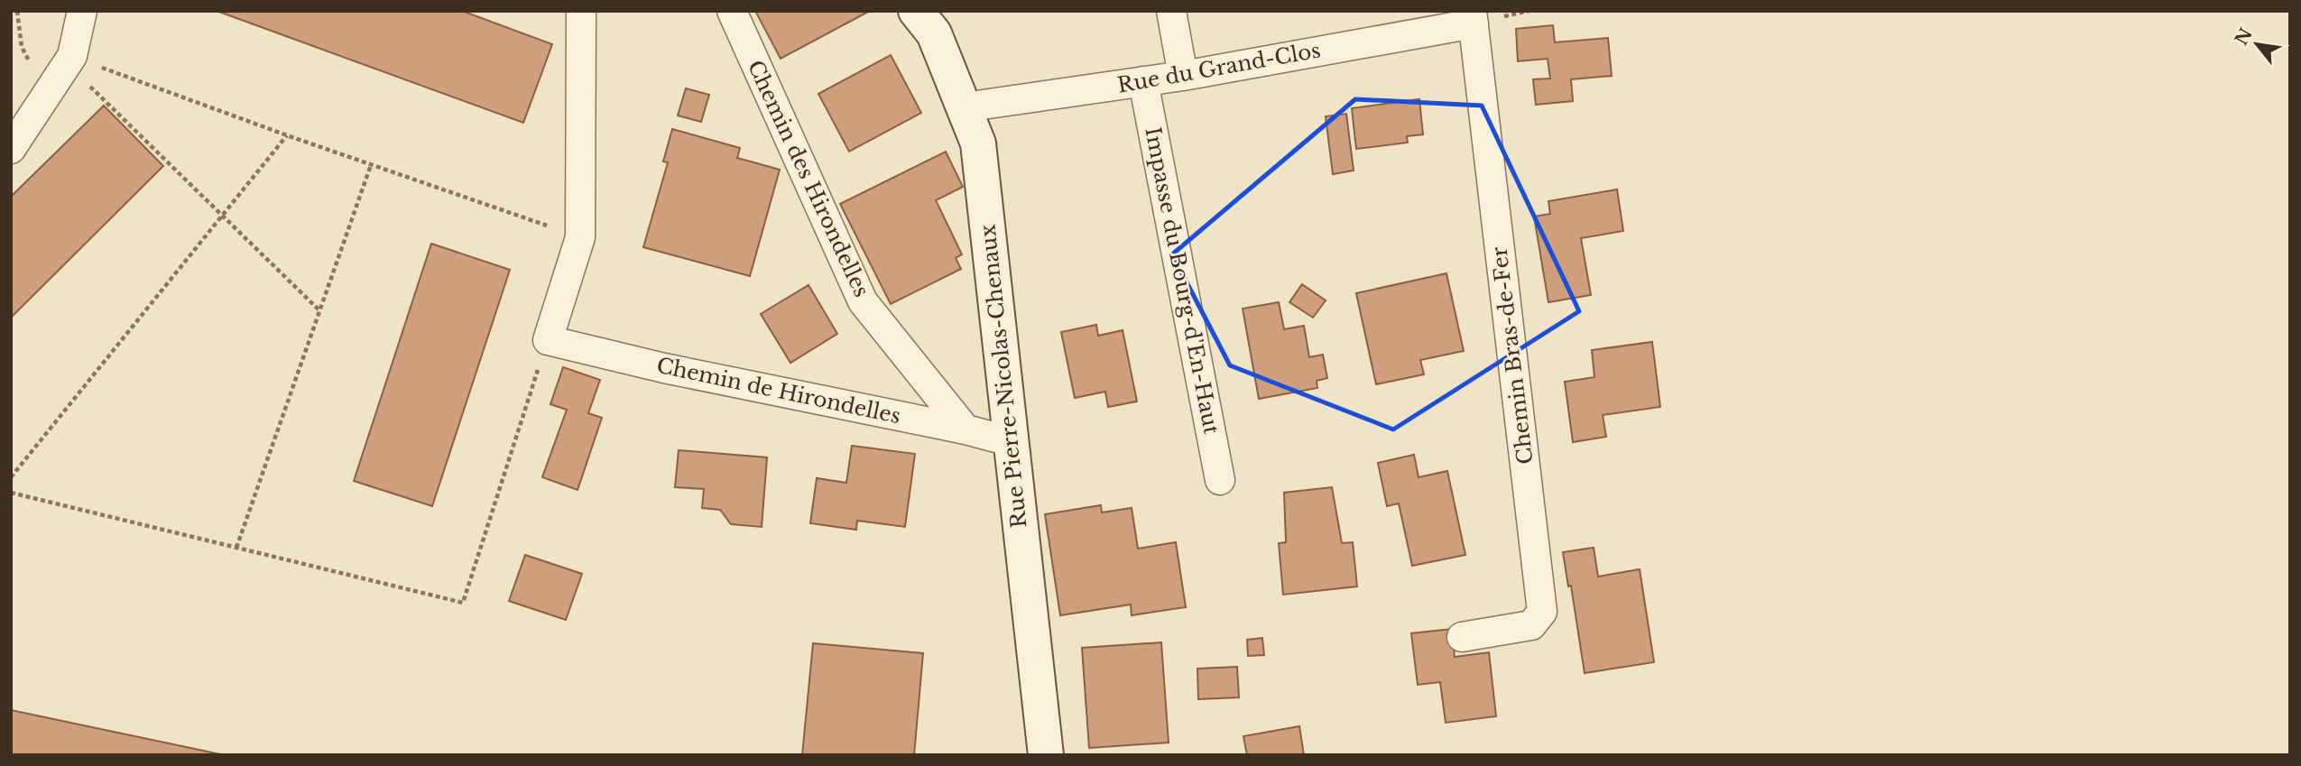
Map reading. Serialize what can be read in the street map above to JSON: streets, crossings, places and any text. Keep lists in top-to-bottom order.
{
  "streets": {
    "street": [
      "Rue du Grand-Clos",
      "Chemin des Hirondelles",
      "Impasse du Bourg-d'En-Haut",
      "Chemin Bras-de-Fer",
      "Rue Pierre-Nicolas-Chenaux",
      "Chemin de Hirondelles"
    ]
  },
  "crossings": [
    ["Rue du Grand-Clos", "Impasse du Bourg-d'En-Haut"],
    ["Rue du Grand-Clos", "Chemin Bras-de-Fer"],
    ["Rue du Grand-Clos", "Rue Pierre-Nicolas-Chenaux"],
    ["Chemin des Hirondelles", "Chemin de Hirondelles"],
    ["Rue Pierre-Nicolas-Chenaux", "Chemin de Hirondelles"]
  ],
  "north": "top left"
}
